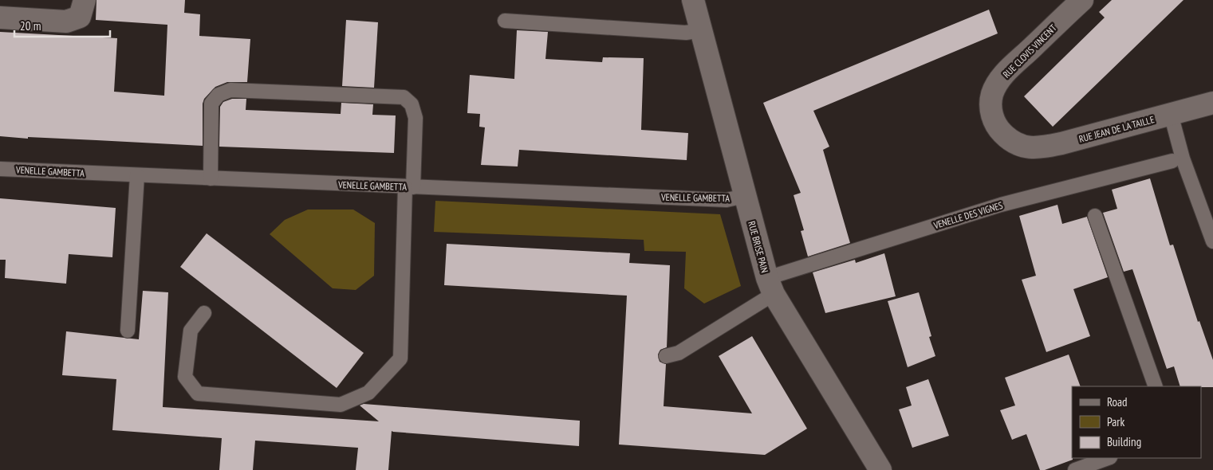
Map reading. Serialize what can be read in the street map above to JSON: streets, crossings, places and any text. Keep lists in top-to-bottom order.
{
  "streets": {
    "street": ["RUE CLOVIS VINCENT", "RUE JEAN DE LA TAILLE", "RUE BRISE PAIN"],
    "lane": ["VENELLE GAMBETTA", "VENELLE DES VIGNES"]
  },
  "crossings": [
    ["RUE CLOVIS VINCENT", "RUE JEAN DE LA TAILLE"],
    ["VENELLE GAMBETTA", "RUE BRISE PAIN"],
    ["VENELLE DES VIGNES", "RUE BRISE PAIN"]
  ],
  "legend": ["Road", "Park", "Building"],
  "scale_bar": "20 m"
}
